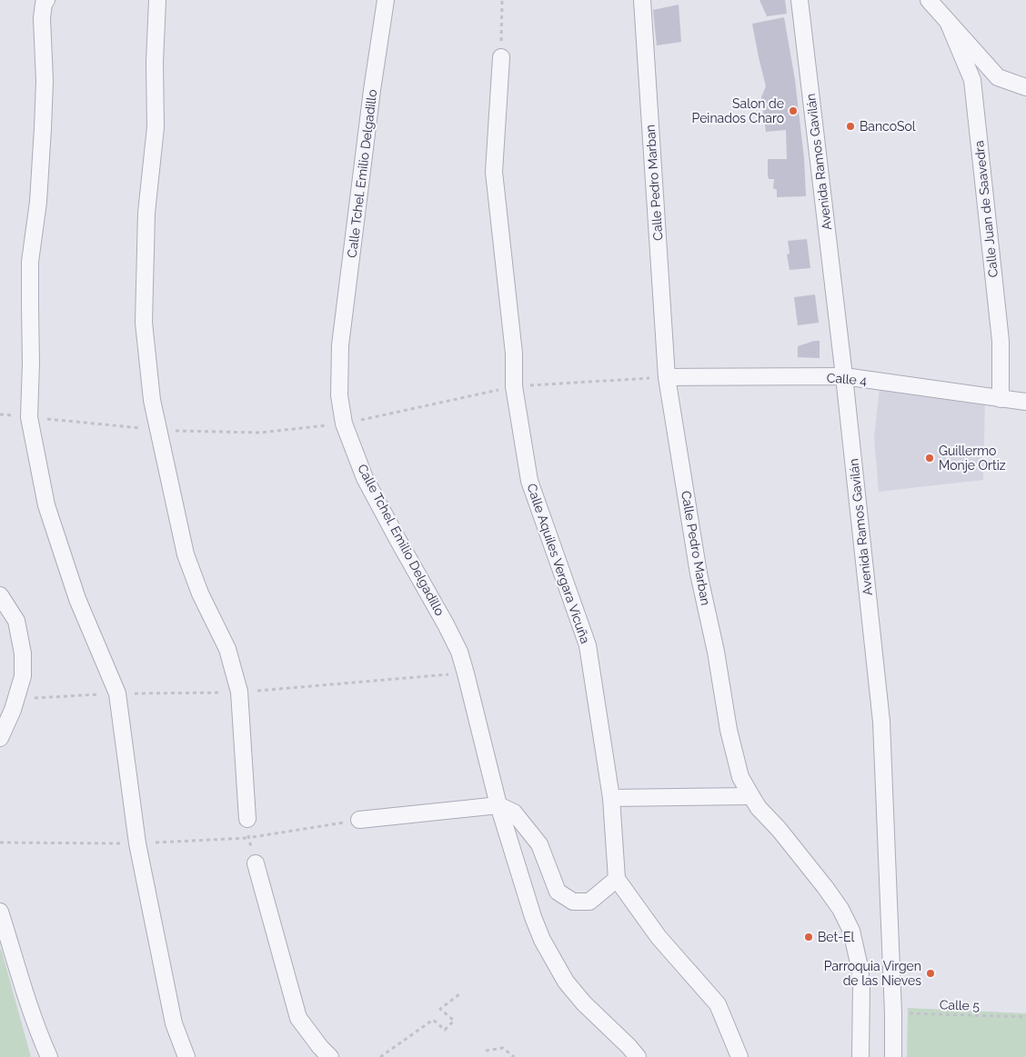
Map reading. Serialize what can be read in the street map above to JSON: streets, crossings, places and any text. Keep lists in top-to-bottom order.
{
  "streets": {
    "street": [
      "Avenida Ramos Gavilán",
      "Calle Tchel. Emilio Delgadillo",
      "Calle Pedro Marban",
      "Calle Juan de Saavedra",
      "Calle 4",
      "Calle Aquiles Vergara Vicuña"
    ],
    "path": ["Calle 5"]
  },
  "crossings": [
    ["Avenida Ramos Gavilán", "Calle 4"],
    ["Avenida Ramos Gavilán", "Calle 5"],
    ["Calle Pedro Marban", "Calle 4"],
    ["Calle Juan de Saavedra", "Calle 4"]
  ],
  "places": [
    "Salon de Peinados Charo",
    "BancoSol",
    "Guillermo Monje Ortiz",
    "Bet-El",
    "Parroquia Virgen de las Nieves"
  ]
}
